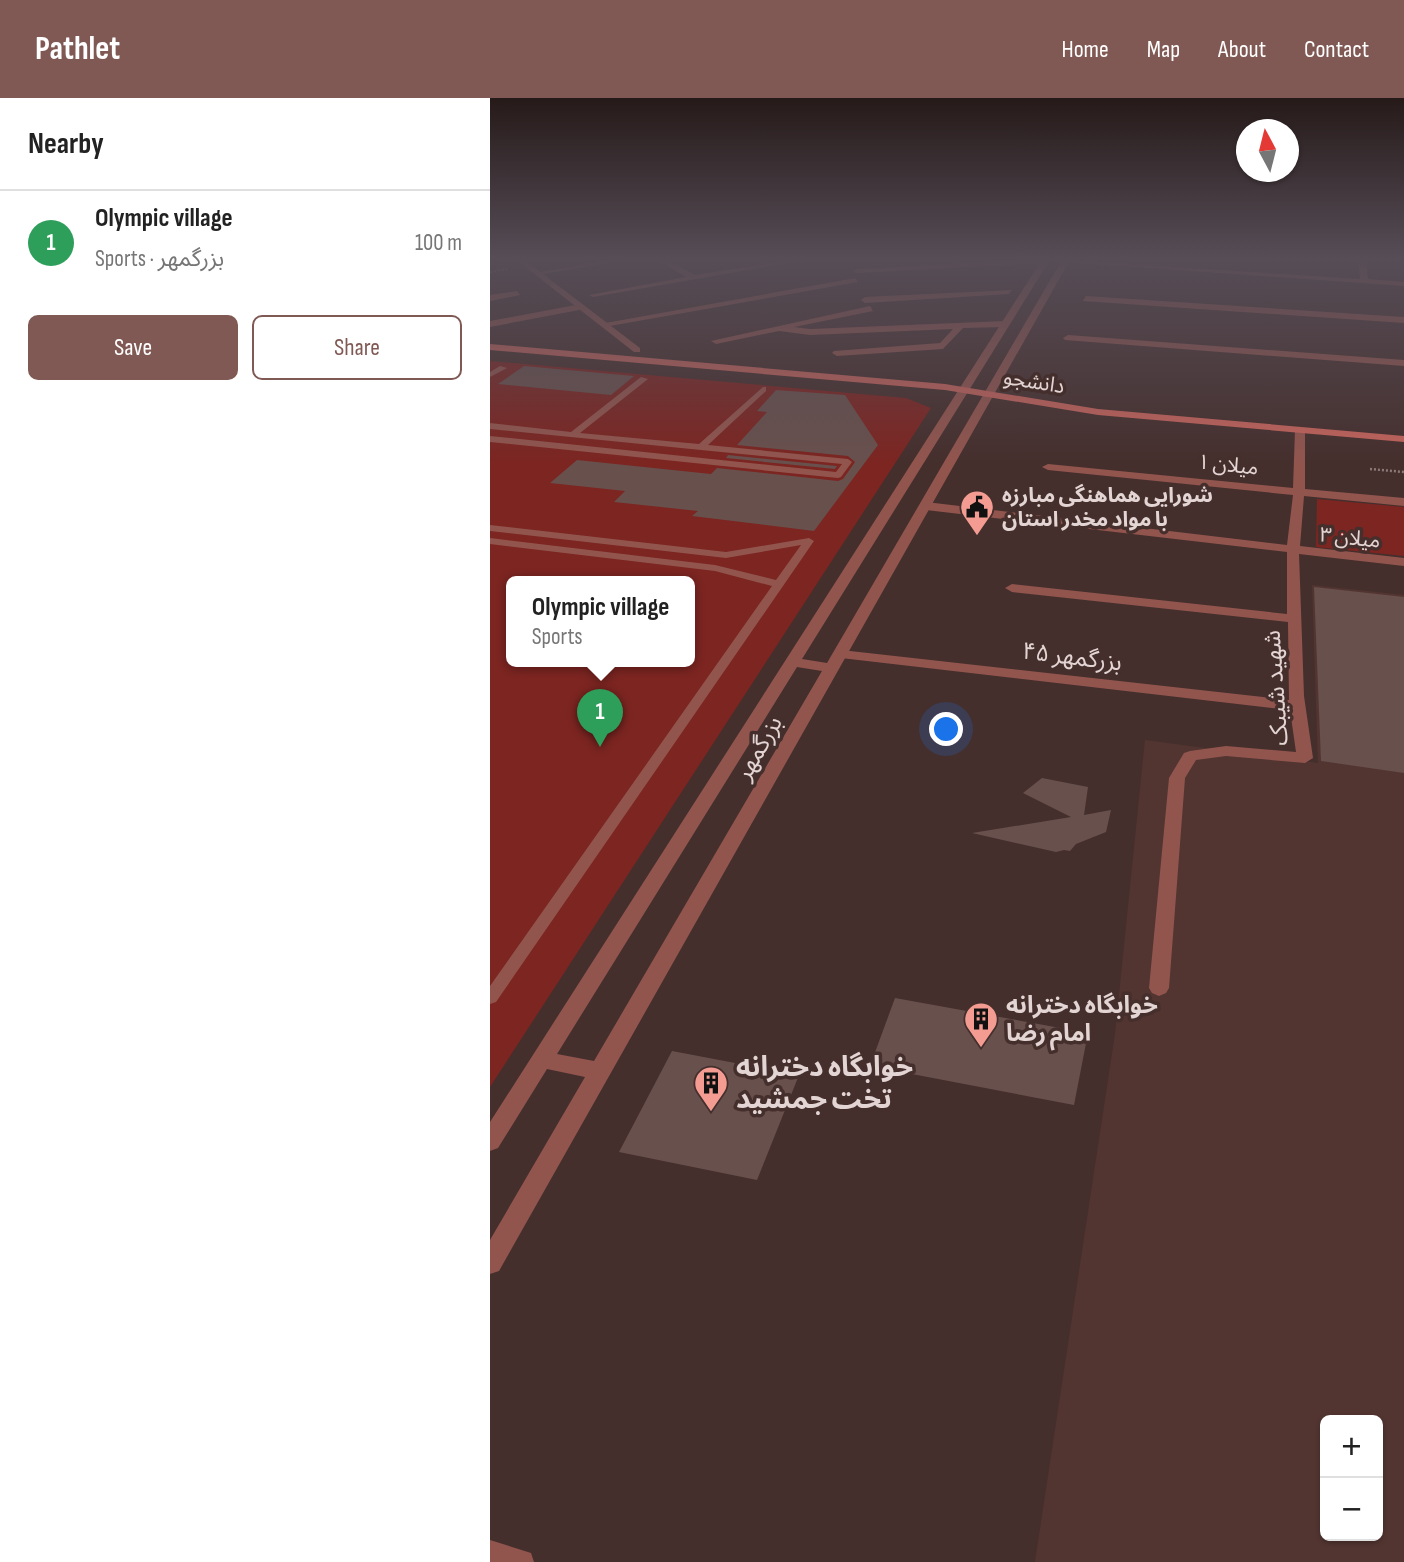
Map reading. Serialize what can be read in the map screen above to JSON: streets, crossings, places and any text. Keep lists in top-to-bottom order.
{
  "streets": {
    "main road": ["دانشجو"],
    "street": [
      "میلان ۱",
      "میلان ۳",
      "بزرگمهر ۴۵",
      "شهید شیبک",
      "بزرگمهر"
    ]
  },
  "crossings": [
    ["دانشجو", "شهید شیبک"],
    ["دانشجو", "بزرگمهر"],
    ["میلان ۱", "شهید شیبک"],
    ["میلان ۳", "شهید شیبک"],
    ["میلان ۳", "بزرگمهر"],
    ["بزرگمهر ۴۵", "شهید شیبک"],
    ["بزرگمهر ۴۵", "بزرگمهر"]
  ],
  "places": {
    "public building": ["شورایی هماهنگی مبارزه با مواد مخدر استان"],
    "building": ["خوابگاه دخترانه امام رضا", "خوابگاه دخترانه تخت جمشید"]
  },
  "north": "top",
  "page": {
    "header": "Pathlet",
    "nav": [
      "Home",
      "Map",
      "About",
      "Contact"
    ],
    "heading": "Nearby",
    "list": [
      {
        "mark": "1",
        "name": "Olympic village",
        "note": "Sports · بزرگمهر",
        "value": "100 m"
      }
    ],
    "buttons": ["Save", "Share"],
    "popup": ["Olympic village", "Sports"],
    "pins": "1",
    "map_buttons": ["+", "−"]
  }
}
